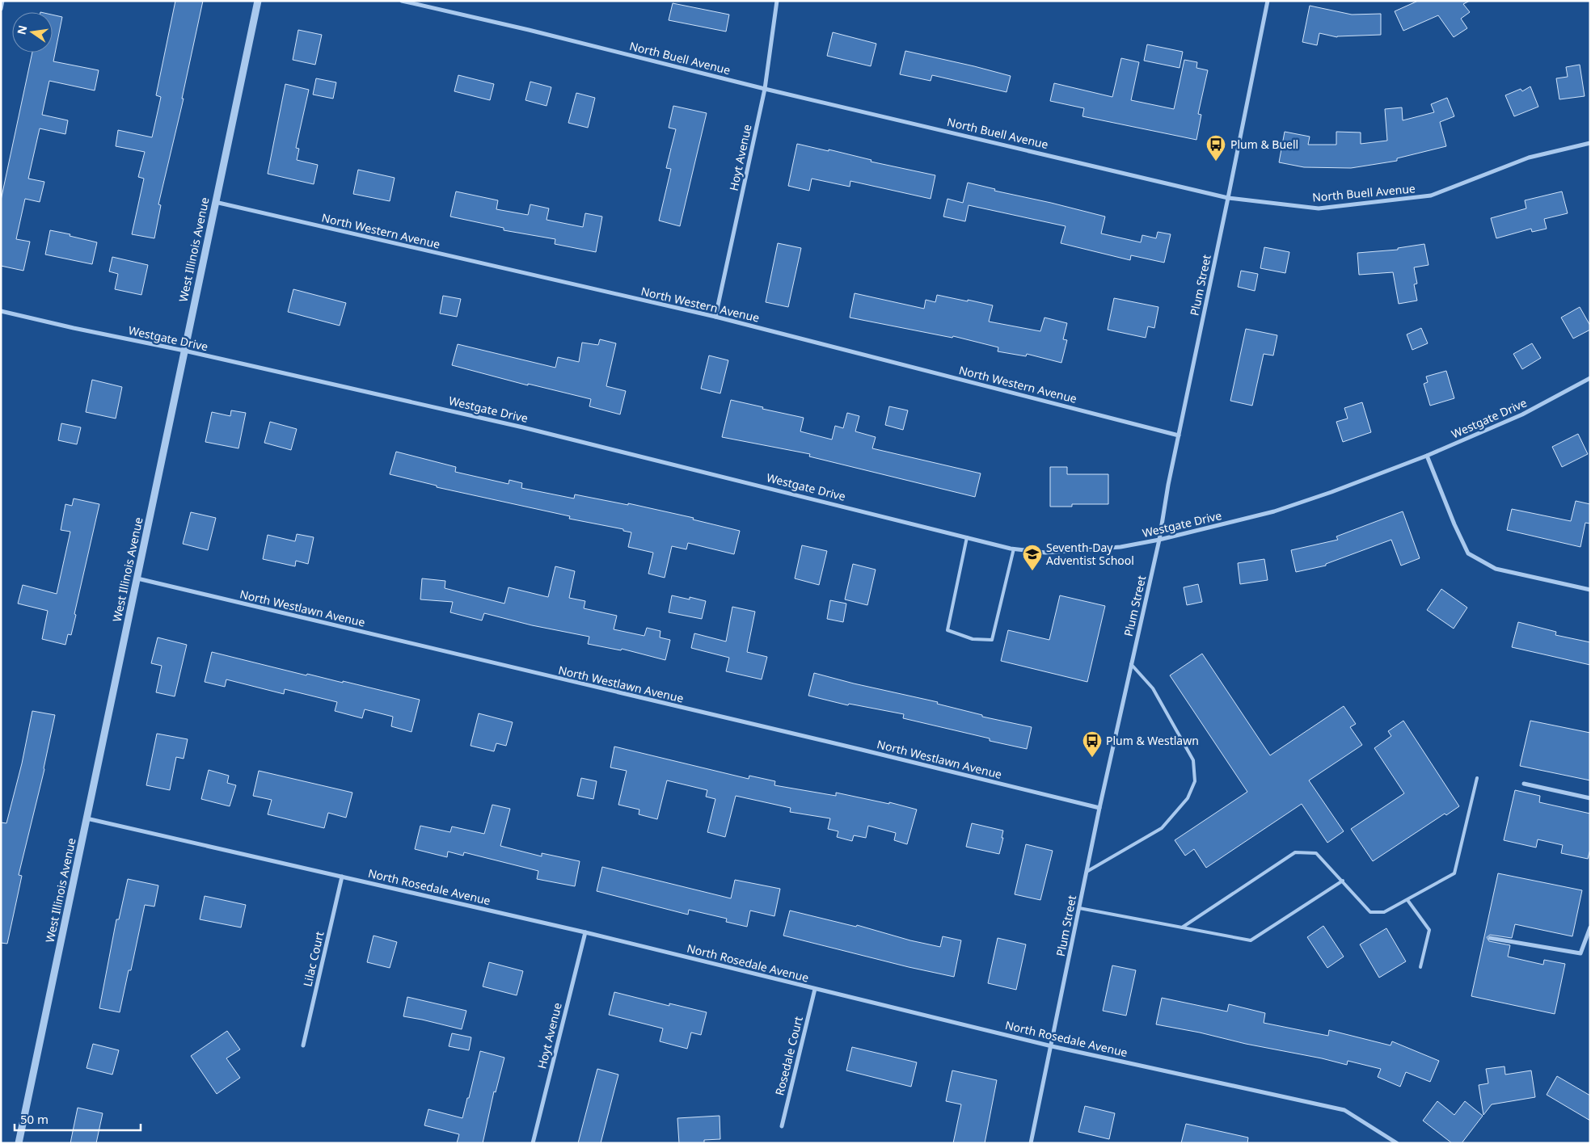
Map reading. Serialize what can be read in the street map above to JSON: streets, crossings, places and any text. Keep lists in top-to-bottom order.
{
  "streets": {
    "street": [
      "North Buell Avenue",
      "Hoyt Avenue",
      "North Western Avenue",
      "West Illinois Avenue",
      "Plum Street",
      "Westgate Drive",
      "North Westlawn Avenue",
      "North Rosedale Avenue",
      "Lilac Court",
      "Rosedale Court"
    ]
  },
  "crossings": [
    ["North Buell Avenue", "Hoyt Avenue"],
    ["North Buell Avenue", "Plum Street"],
    ["Hoyt Avenue", "North Western Avenue"],
    ["Hoyt Avenue", "North Rosedale Avenue"],
    ["North Western Avenue", "West Illinois Avenue"],
    ["North Western Avenue", "Plum Street"],
    ["West Illinois Avenue", "Westgate Drive"],
    ["West Illinois Avenue", "North Westlawn Avenue"],
    ["West Illinois Avenue", "North Rosedale Avenue"],
    ["Plum Street", "Westgate Drive"],
    ["Plum Street", "North Westlawn Avenue"],
    ["Plum Street", "North Rosedale Avenue"],
    ["North Rosedale Avenue", "Lilac Court"],
    ["North Rosedale Avenue", "Rosedale Court"]
  ],
  "places": {
    "bus stop": ["Plum & Buell", "Plum & Westlawn"],
    "school or university": ["Seventh-Day Adventist School"]
  },
  "scale_bar": "50 m",
  "north": "left"
}
